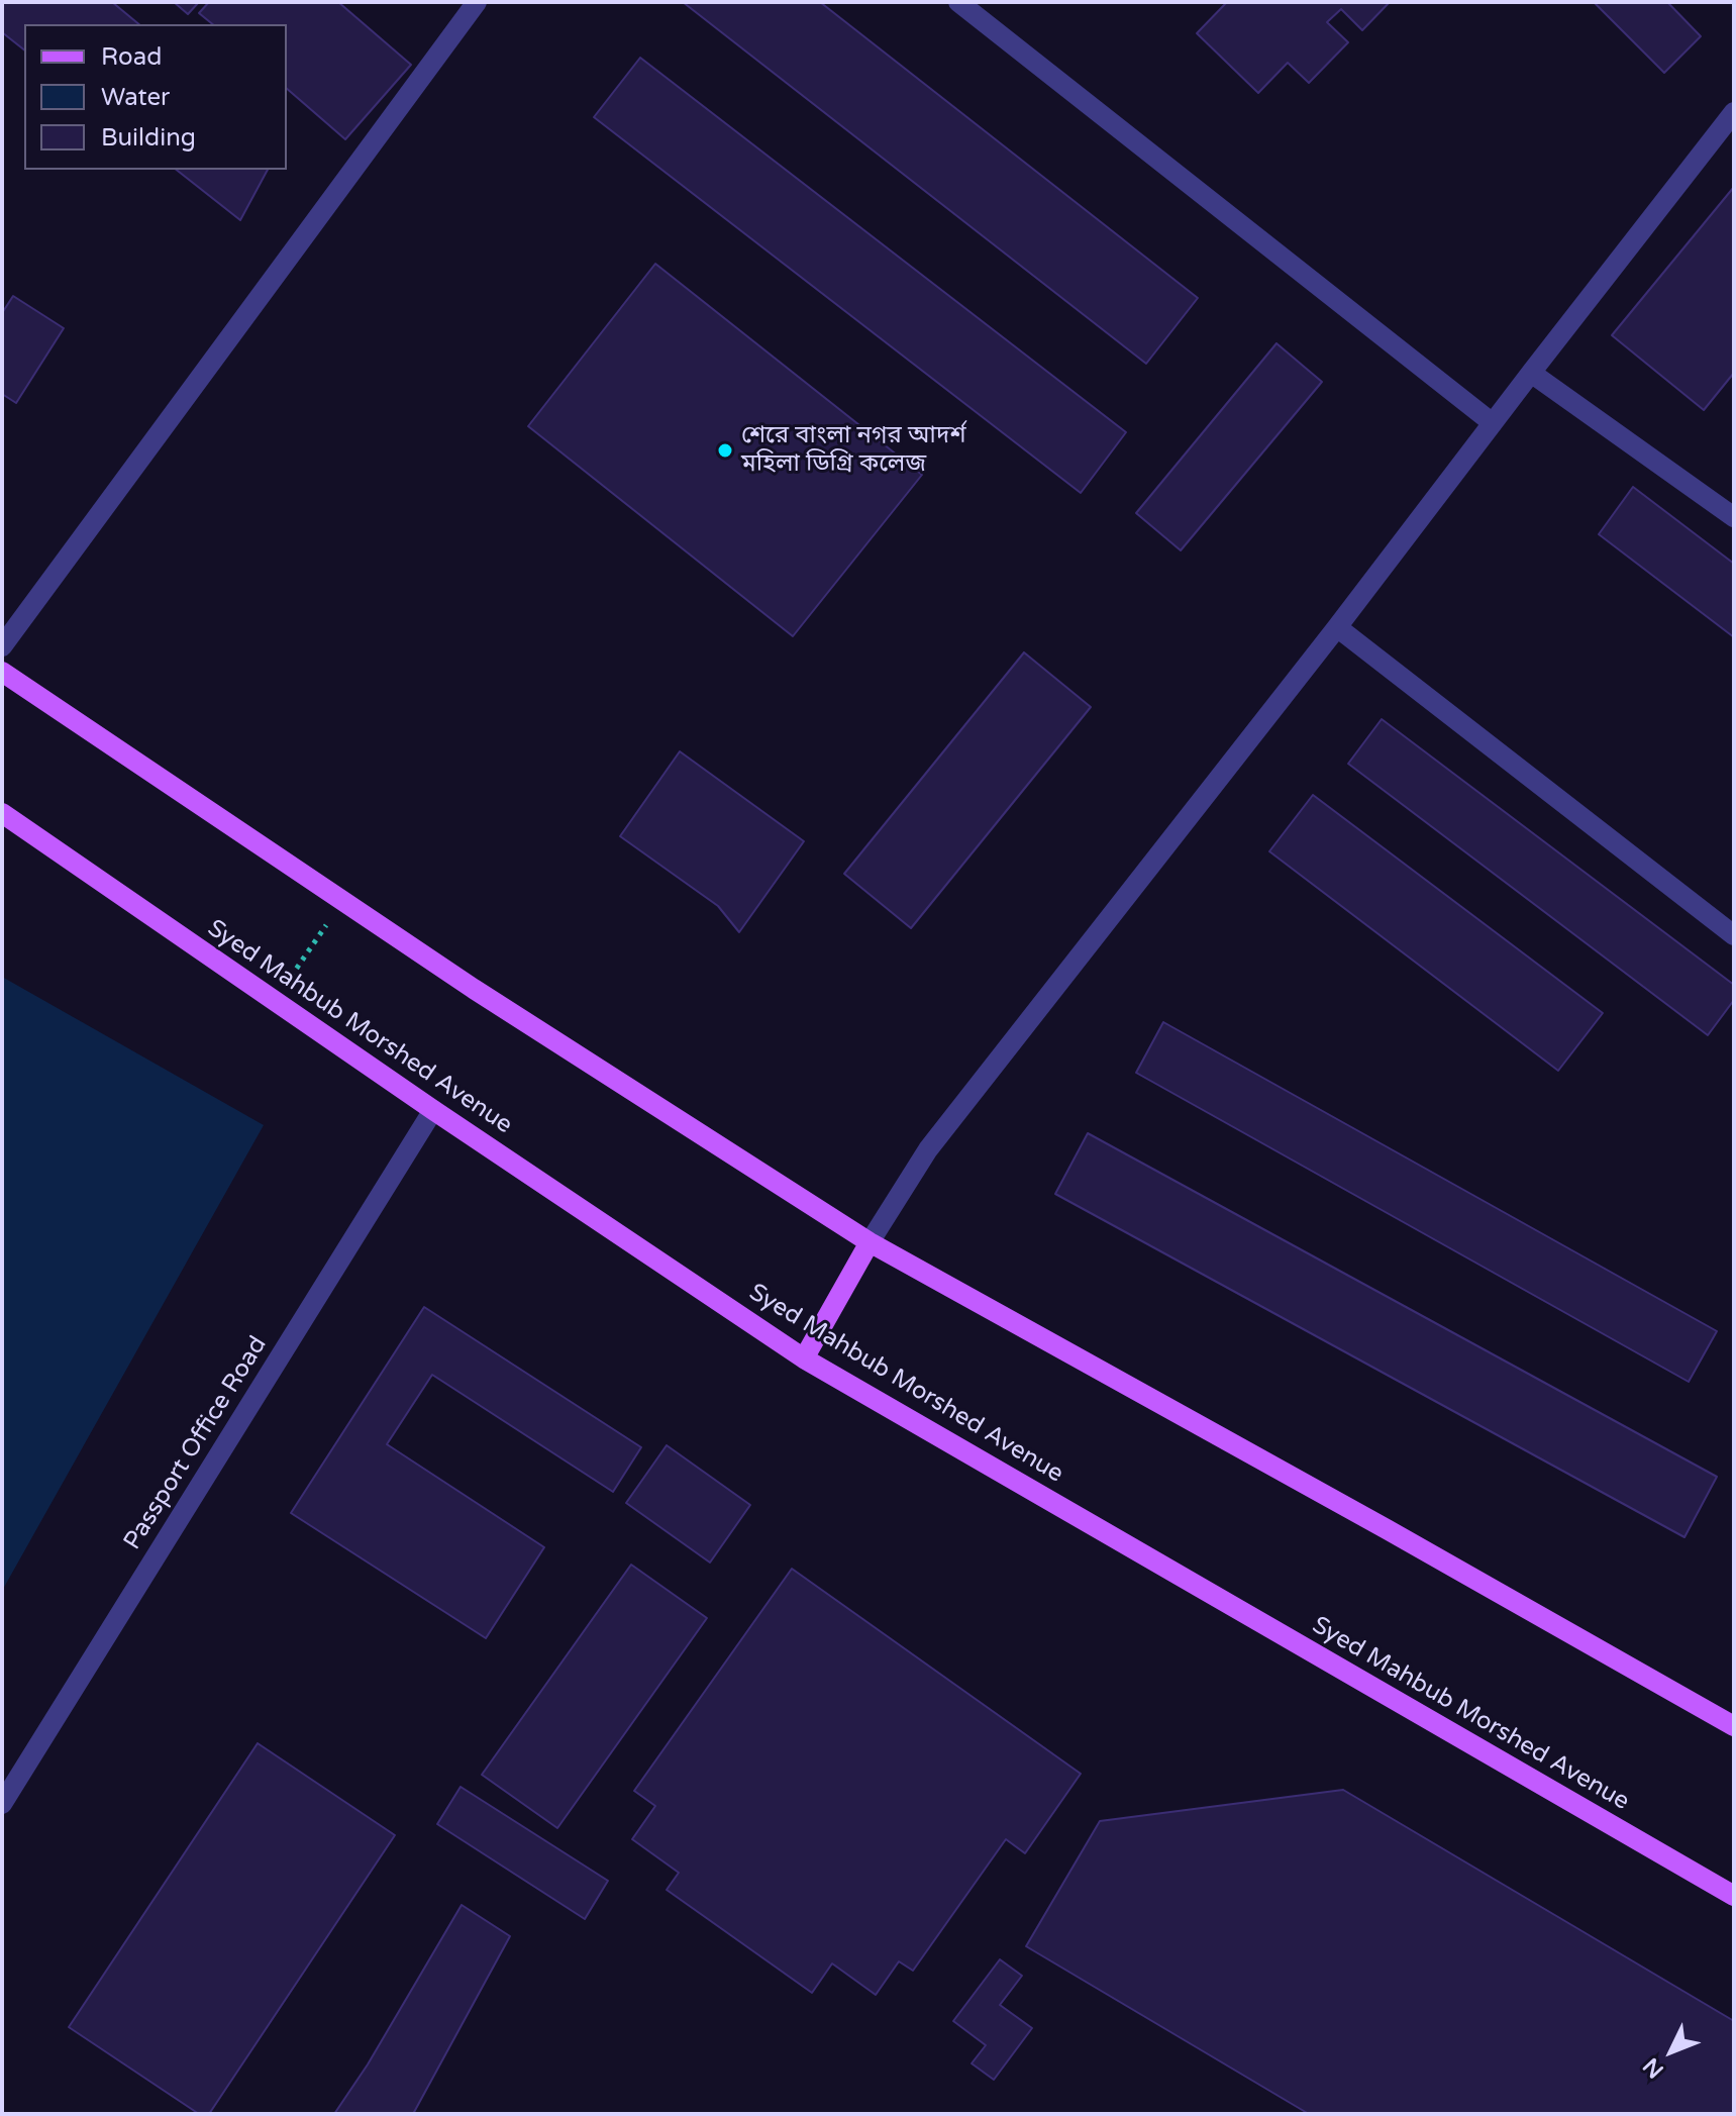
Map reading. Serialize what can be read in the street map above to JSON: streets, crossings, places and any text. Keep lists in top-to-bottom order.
{
  "streets": {
    "main road": ["Syed Mahbub Morshed Avenue"],
    "street": ["Passport Office Road"]
  },
  "crossings": [
    ["Syed Mahbub Morshed Avenue", "Passport Office Road"]
  ],
  "places": ["শেরে বাংলা নগর আদর্শ মহিলা ডিগ্রি কলেজ"],
  "legend": ["Road", "Water", "Building"],
  "north": "bottom left"
}
